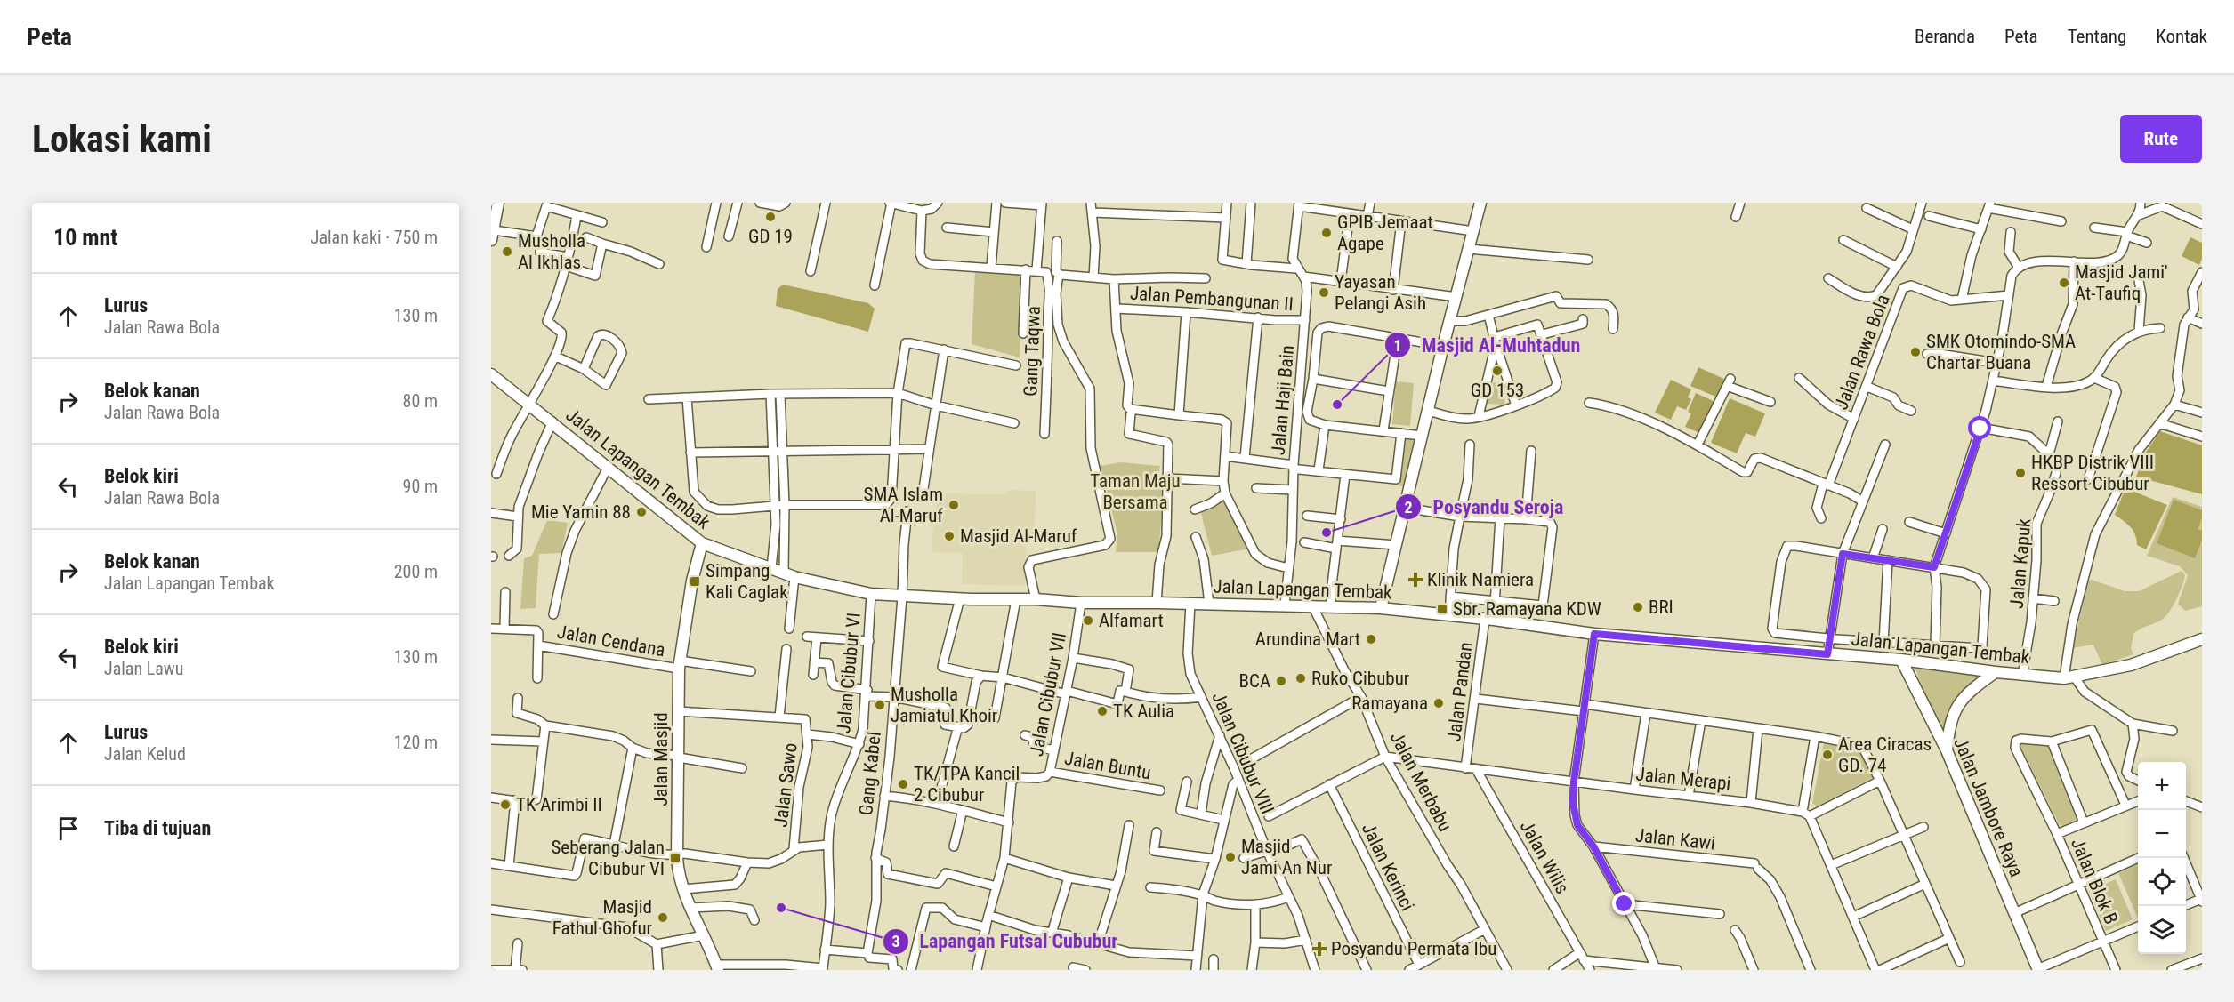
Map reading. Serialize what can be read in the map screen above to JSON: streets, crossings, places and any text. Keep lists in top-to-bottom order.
{
  "streets": {
    "street": [
      "Jalan Pembangunan II",
      "Gang Taqwa",
      "Jalan Rawa Bola",
      "Jalan Haji Bain",
      "Jalan Lapangan Tembak",
      "Jalan Kapuk",
      "Jalan Cendana",
      "Jalan Cibubur VI",
      "Jalan Pandan",
      "Jalan Cibubur VII",
      "Jalan Cibubur VIII",
      "Jalan Masjid",
      "Jalan Buntu",
      "Gang Kabel",
      "Jalan Merapi",
      "Jalan Merbabu",
      "Jalan Sawo",
      "Jalan Jambore Raya",
      "Jalan Kawi",
      "Jalan Wilis",
      "Jalan Kerinci",
      "Jalan Blok B"
    ]
  },
  "crossings": [
    ["Jalan Pembangunan II", "Gang Taqwa"],
    ["Jalan Pembangunan II", "Jalan Haji Bain"],
    ["Gang Taqwa", "Jalan Lapangan Tembak"],
    ["Jalan Haji Bain", "Jalan Lapangan Tembak"],
    ["Jalan Lapangan Tembak", "Jalan Kapuk"],
    ["Jalan Lapangan Tembak", "Jalan Cibubur VI"],
    ["Jalan Lapangan Tembak", "Jalan Pandan"],
    ["Jalan Lapangan Tembak", "Jalan Cibubur VII"],
    ["Jalan Lapangan Tembak", "Jalan Cibubur VIII"],
    ["Jalan Lapangan Tembak", "Jalan Masjid"],
    ["Jalan Lapangan Tembak", "Gang Kabel"],
    ["Jalan Lapangan Tembak", "Jalan Merbabu"],
    ["Jalan Lapangan Tembak", "Jalan Jambore Raya"],
    ["Jalan Cendana", "Jalan Masjid"],
    ["Jalan Cibubur VI", "Jalan Masjid"],
    ["Jalan Pandan", "Jalan Merapi"],
    ["Jalan Cibubur VII", "Jalan Buntu"],
    ["Jalan Merapi", "Jalan Merbabu"],
    ["Jalan Merapi", "Jalan Wilis"]
  ],
  "parks": ["Taman Maju Bersama"],
  "places": {
    "other": [
      "GD 19",
      "GPIB Jemaat Agape",
      "Musholla Al Ikhlas",
      "Masjid Jami' At-Taufiq",
      "Yayasan Pelangi Asih",
      "SMK Otomindo-SMA Chartar Buana",
      "GD 153",
      "Masjid Al-Muhtadun",
      "HKBP Distrik VIII Ressort Cibubur",
      "SMA Islam Al-Maruf",
      "Mie Yamin 88",
      "Posyandu Seroja",
      "Masjid Al-Maruf",
      "BRI",
      "Alfamart",
      "Arundina Mart",
      "Ruko Cibubur",
      "BCA",
      "Ramayana",
      "Musholla Jamiatul Khoir",
      "TK Aulia",
      "Area Ciracas GD. 74",
      "TK/TPA Kancil 2 Cibubur",
      "TK Arimbi II",
      "Masjid Jami An Nur",
      "Lapangan Futsal Cububur",
      "Masjid Fathul Ghofur"
    ],
    "health": ["Klinik Namiera", "Posyandu Permata Ibu"],
    "transit": ["Simpang Kali Caglak", "Sbr. Ramayana KDW", "Seberang Jalan Cibubur VI"]
  },
  "page": {
    "header": "Peta",
    "nav": [
      "Beranda",
      "Peta",
      "Tentang",
      "Kontak"
    ],
    "buttons": "Rute",
    "title": "Lokasi kami",
    "heading": ["10 mnt", "Jalan kaki · 750 m"],
    "list": [
      ["Lurus", "Jalan Rawa Bola", "130 m"],
      ["Belok kanan", "Jalan Rawa Bola", "80 m"],
      ["Belok kiri", "Jalan Rawa Bola", "90 m"],
      ["Belok kanan", "Jalan Lapangan Tembak", "200 m"],
      ["Belok kiri", "Jalan Lawu", "130 m"],
      ["Lurus", "Jalan Kelud", "120 m"],
      "Tiba di tujuan"
    ],
    "map_buttons": ["+", "−"]
  }
}
